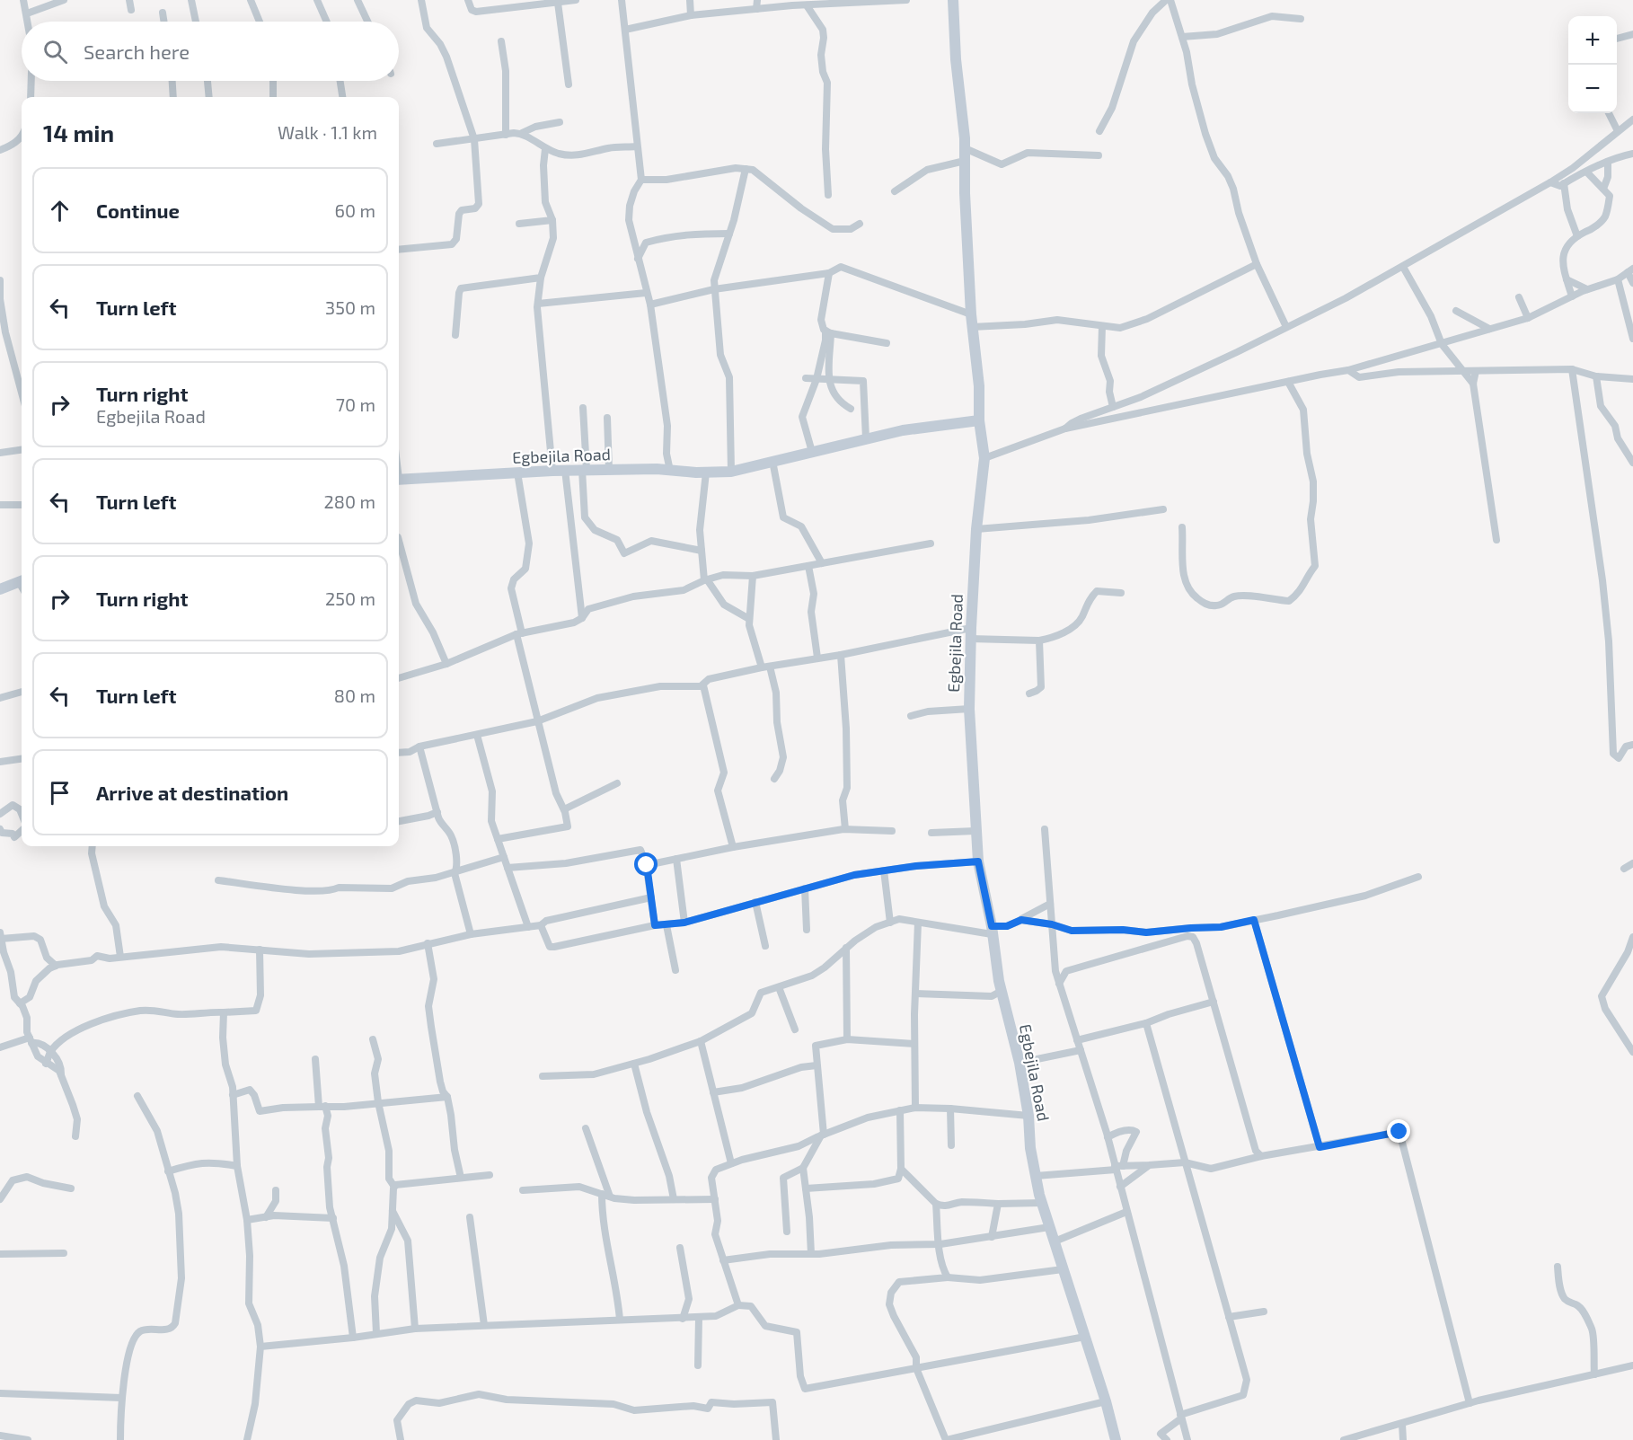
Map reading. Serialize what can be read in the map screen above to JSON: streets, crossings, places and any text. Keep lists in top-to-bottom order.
{
  "streets": {
    "street": ["Egbejila Road"]
  },
  "page": {
    "map_buttons": ["+", "−"],
    "search": "Search here",
    "heading": ["14 min", "Walk · 1.1 km"],
    "list": [
      ["Continue", "60 m"],
      ["Turn left", "350 m"],
      ["Turn right", "Egbejila Road", "70 m"],
      ["Turn left", "280 m"],
      ["Turn right", "250 m"],
      ["Turn left", "80 m"],
      "Arrive at destination"
    ]
  }
}
